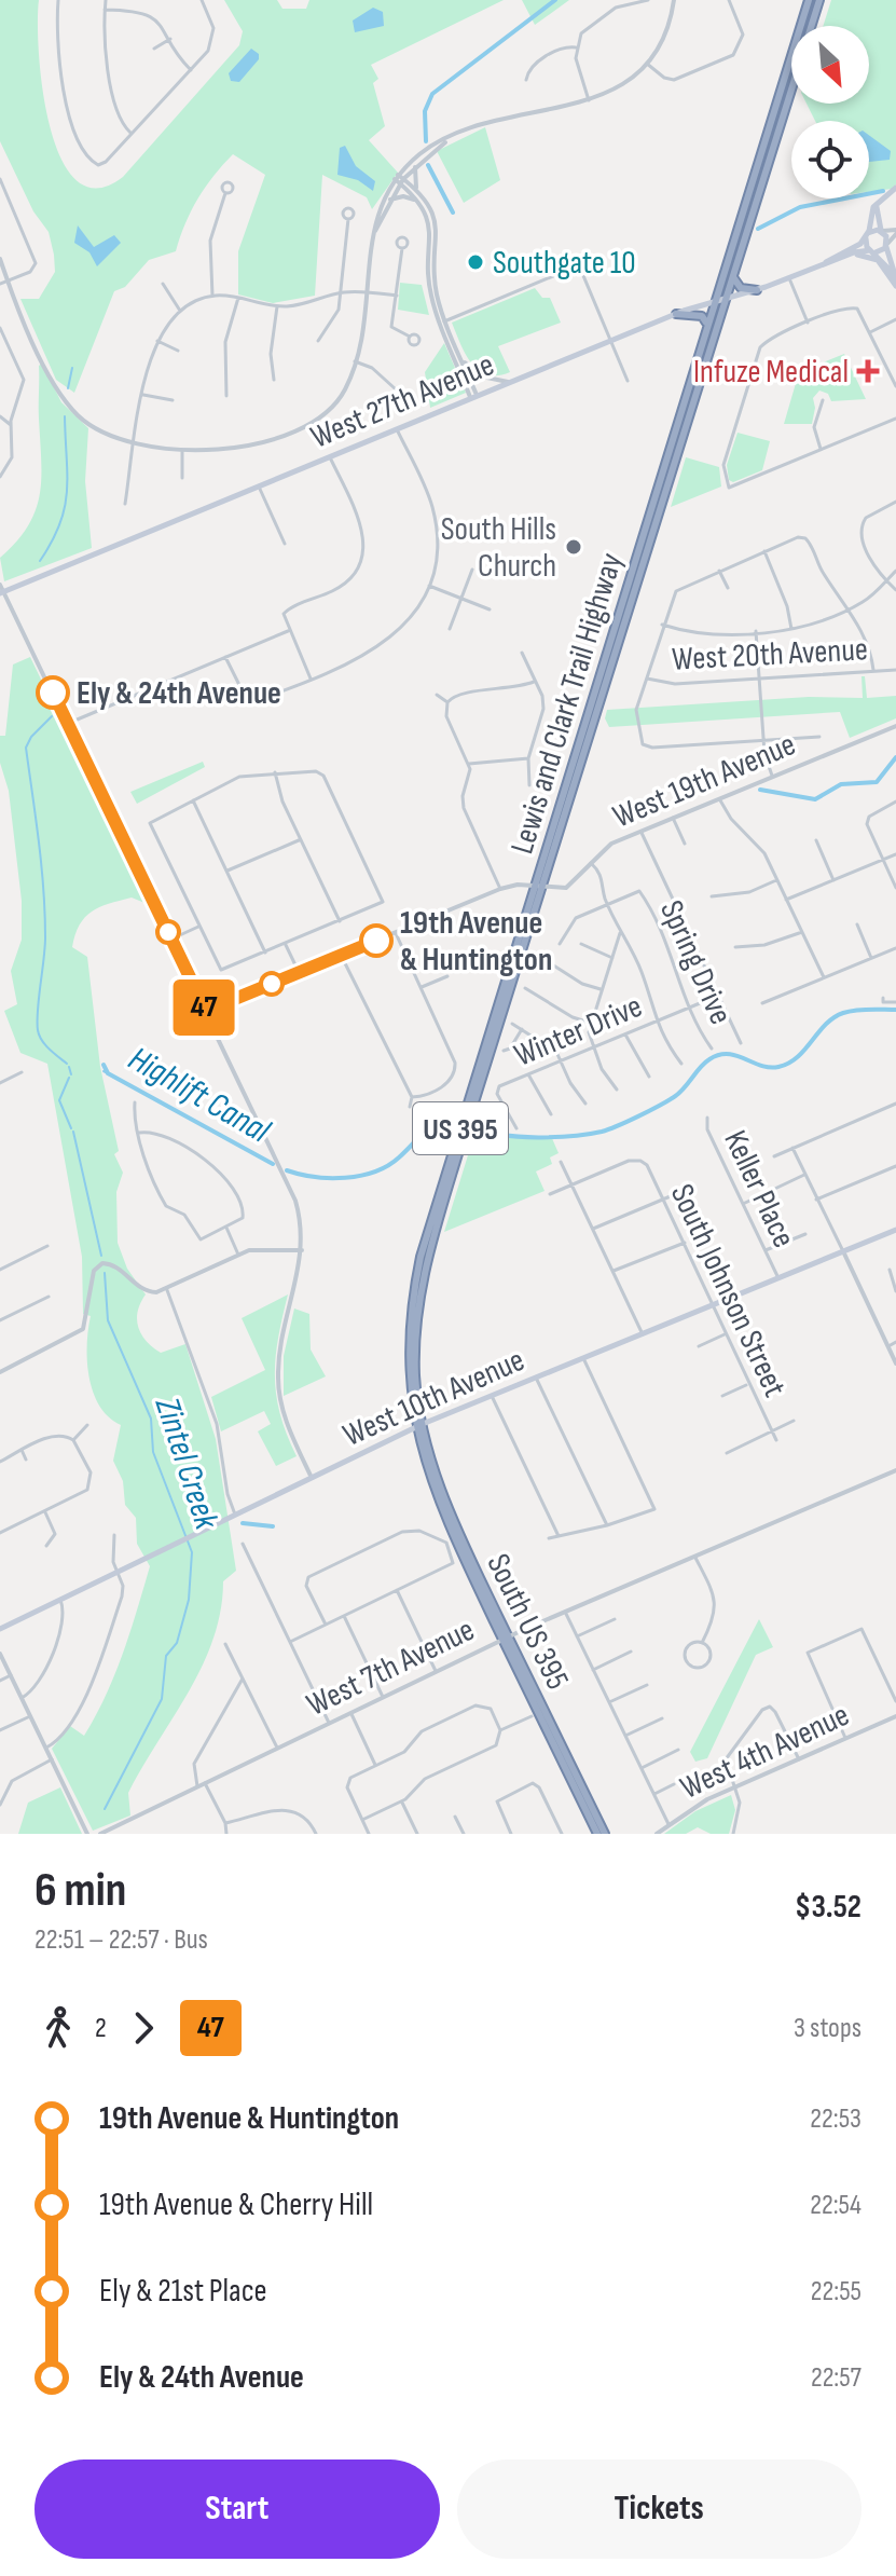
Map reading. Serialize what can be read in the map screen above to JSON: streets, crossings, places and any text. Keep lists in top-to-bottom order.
{
  "streets": {
    "highway": ["Lewis and Clark Trail Highway", "US 395", "South US 395"],
    "main road": ["West 27th Avenue", "West 10th Avenue"],
    "street": [
      "West 20th Avenue",
      "West 19th Avenue",
      "Spring Drive",
      "Winter Drive",
      "Keller Place",
      "South Johnson Street",
      "West 7th Avenue",
      "West 4th Avenue"
    ]
  },
  "crossings": [
    ["West 27th Avenue", "Lewis and Clark Trail Highway"],
    ["Lewis and Clark Trail Highway", "West 19th Avenue"],
    ["Lewis and Clark Trail Highway", "West 10th Avenue"],
    ["Lewis and Clark Trail Highway", "South US 395"],
    ["Spring Drive", "Winter Drive"],
    ["Keller Place", "West 10th Avenue"],
    ["South Johnson Street", "West 10th Avenue"],
    ["West 10th Avenue", "South US 395"],
    ["South US 395", "West 7th Avenue"]
  ],
  "water": ["Highlift Canal", "Zintel Creek"],
  "places": {
    "other": [
      "Southgate 10",
      "South Hills Church",
      "Ely & 24th Avenue",
      "19th Avenue & Huntington"
    ],
    "health": ["Infuze Medical"]
  },
  "lines": ["bus line 47"],
  "north": "bottom right",
  "page": {
    "on_map": "47",
    "heading": ["6 min", "22:51 – 22:57 · Bus", "$3.52"],
    "legs": ["2", "47", "3 stops"],
    "list": [
      {
        "name": "19th Avenue & Huntington",
        "value": "22:53"
      },
      {
        "name": "19th Avenue & Cherry Hill",
        "value": "22:54"
      },
      {
        "name": "Ely & 21st Place",
        "value": "22:55"
      },
      {
        "name": "Ely & 24th Avenue",
        "value": "22:57"
      }
    ],
    "buttons": ["Start", "Tickets"]
  }
}
